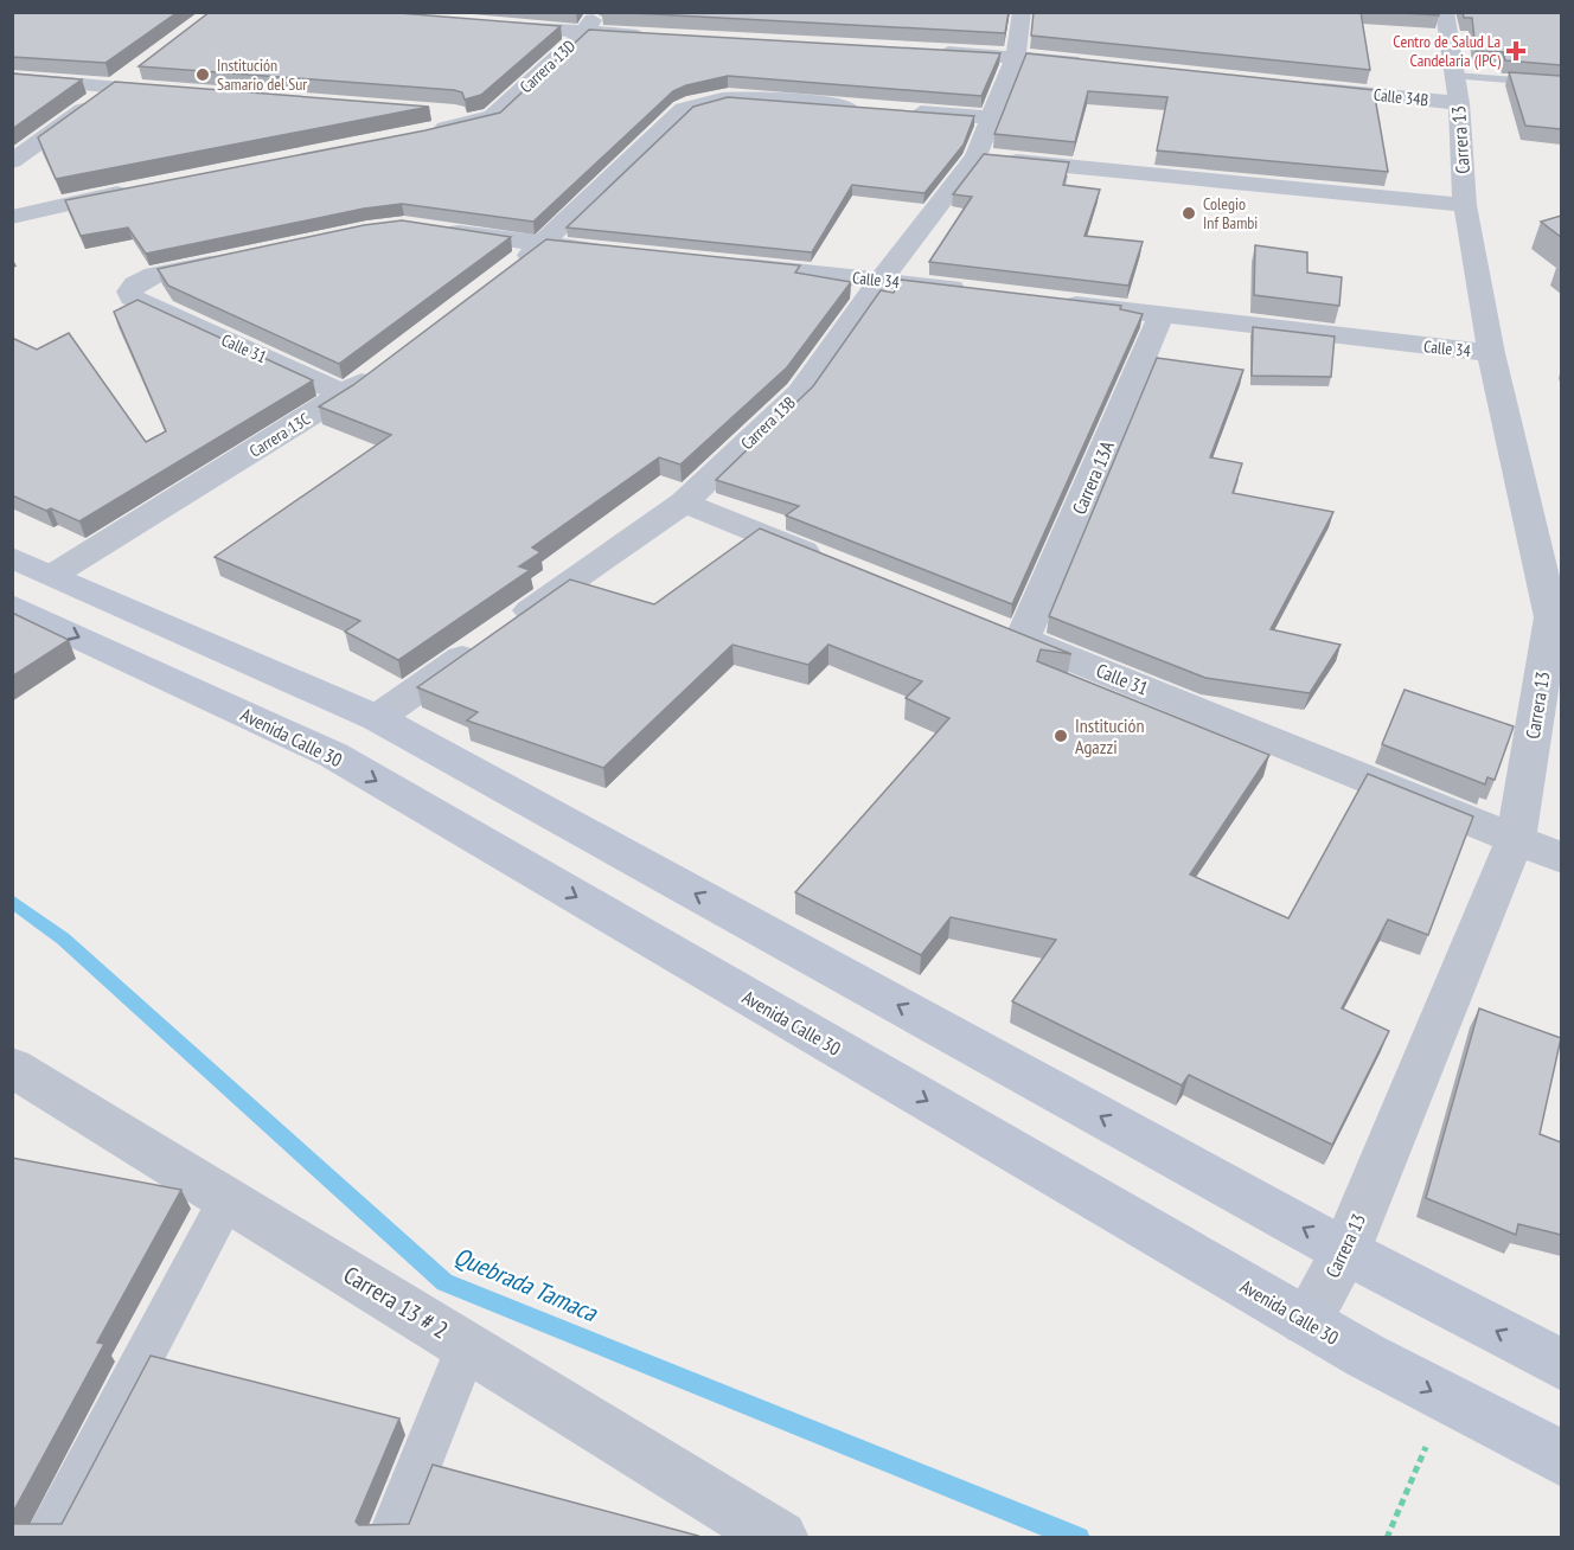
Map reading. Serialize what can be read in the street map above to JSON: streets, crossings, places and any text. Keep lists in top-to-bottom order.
{
  "streets": {
    "main road": ["Avenida Calle 30"],
    "street": [
      "Carrera 13D",
      "Calle 34B",
      "Carrera 13",
      "Calle 34",
      "Calle 31",
      "Carrera 13B",
      "Carrera 13C",
      "Carrera 13A",
      "Carrera 13 # 2"
    ]
  },
  "crossings": [
    ["Calle 34B", "Carrera 13"],
    ["Carrera 13", "Calle 34"],
    ["Carrera 13", "Calle 31"],
    ["Carrera 13", "Avenida Calle 30"],
    ["Calle 34", "Carrera 13B"],
    ["Calle 34", "Carrera 13A"],
    ["Calle 31", "Carrera 13C"],
    ["Calle 31", "Carrera 13A"]
  ],
  "water": ["Quebrada Tamaca"],
  "places": {
    "health": ["Centro de Salud La Candelaria (IPC)"],
    "other": ["Institución Samario del Sur", "Colegio Inf Bambi", "Institución Agazzi"]
  }
}
